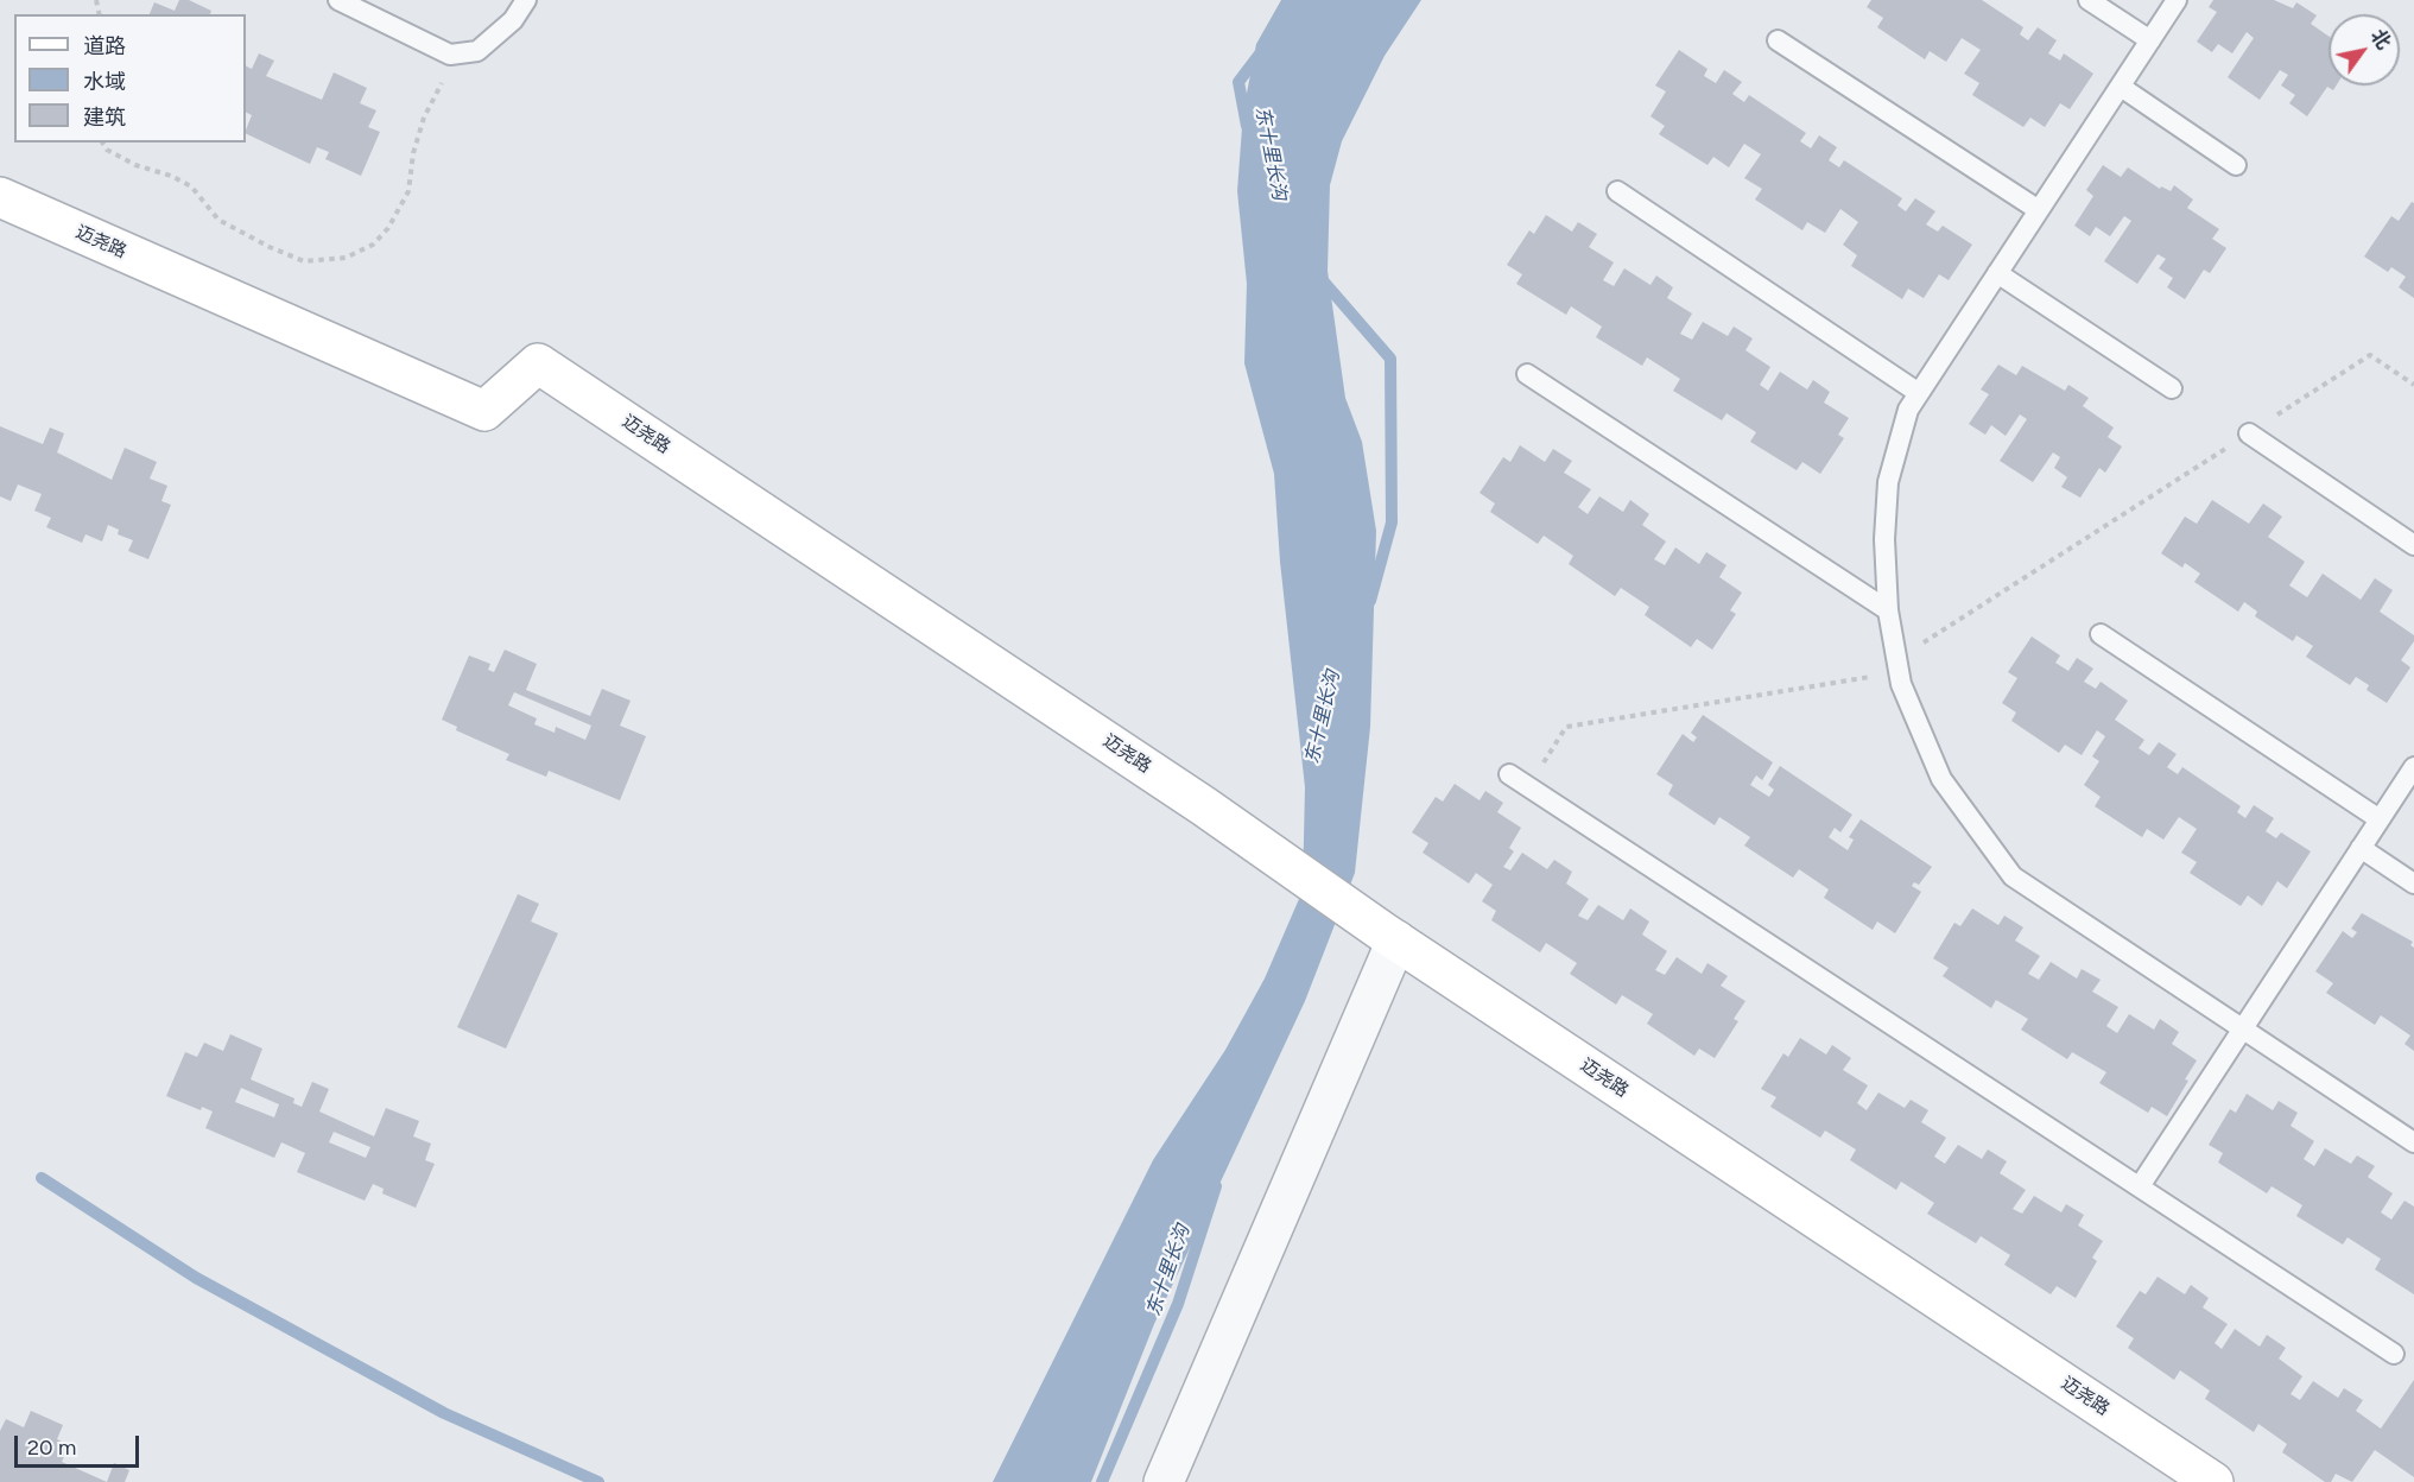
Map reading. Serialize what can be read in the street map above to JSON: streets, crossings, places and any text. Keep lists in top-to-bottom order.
{
  "streets": {
    "street": ["迈尧路"]
  },
  "water": ["东十里长沟"],
  "legend": ["道路", "水域", "建筑"],
  "scale_bar": "20 m",
  "north": "top right"
}
